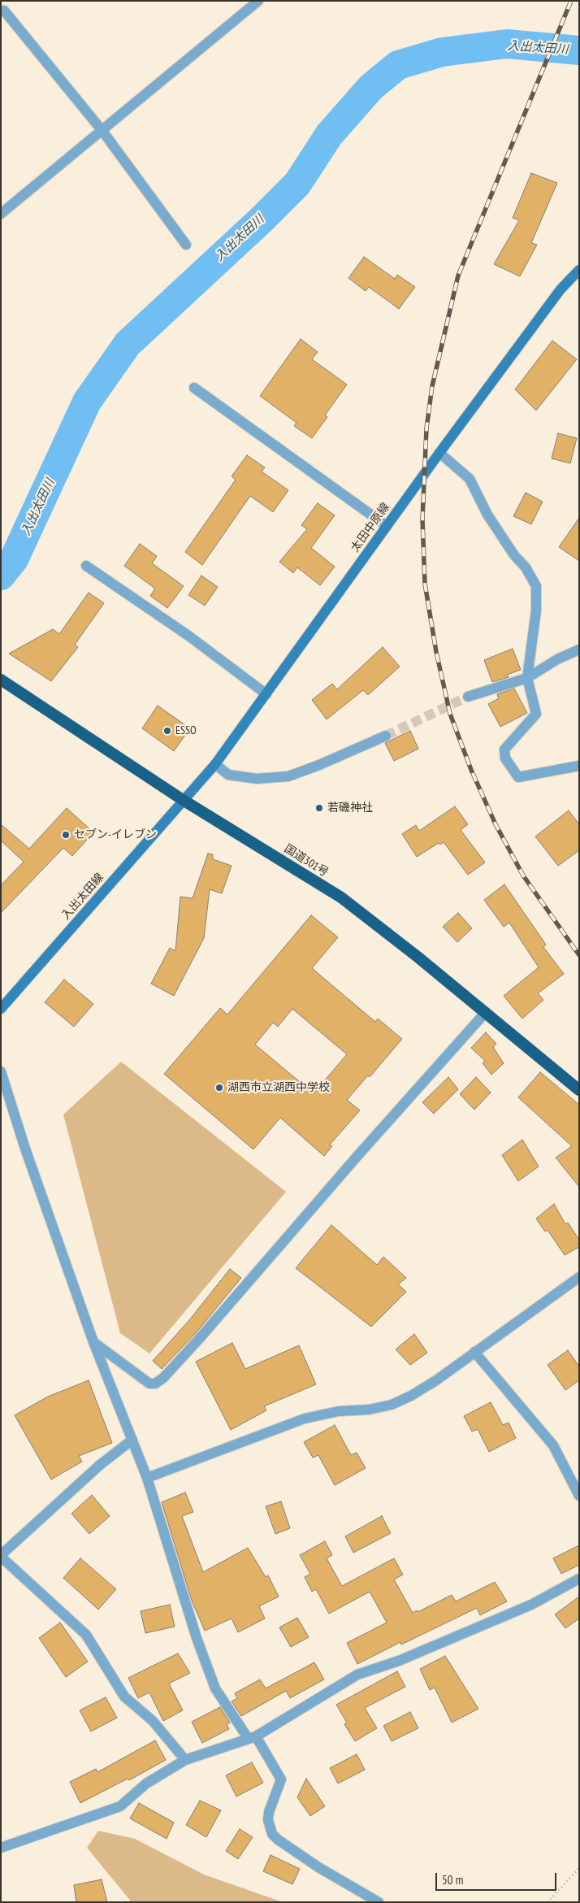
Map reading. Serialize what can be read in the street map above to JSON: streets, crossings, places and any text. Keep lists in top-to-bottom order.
{
  "streets": {
    "highway": ["国道301号"],
    "main road": ["太田中原線", "入出太田線"]
  },
  "crossings": [
    ["太田中原線", "国道301号"],
    ["太田中原線", "入出太田線"],
    ["国道301号", "入出太田線"]
  ],
  "water": ["入出太田川"],
  "places": [
    "ESSO",
    "若磯神社",
    "セブン-イレブン",
    "湖西市立湖西中学校"
  ],
  "scale_bar": "50 m"
}
